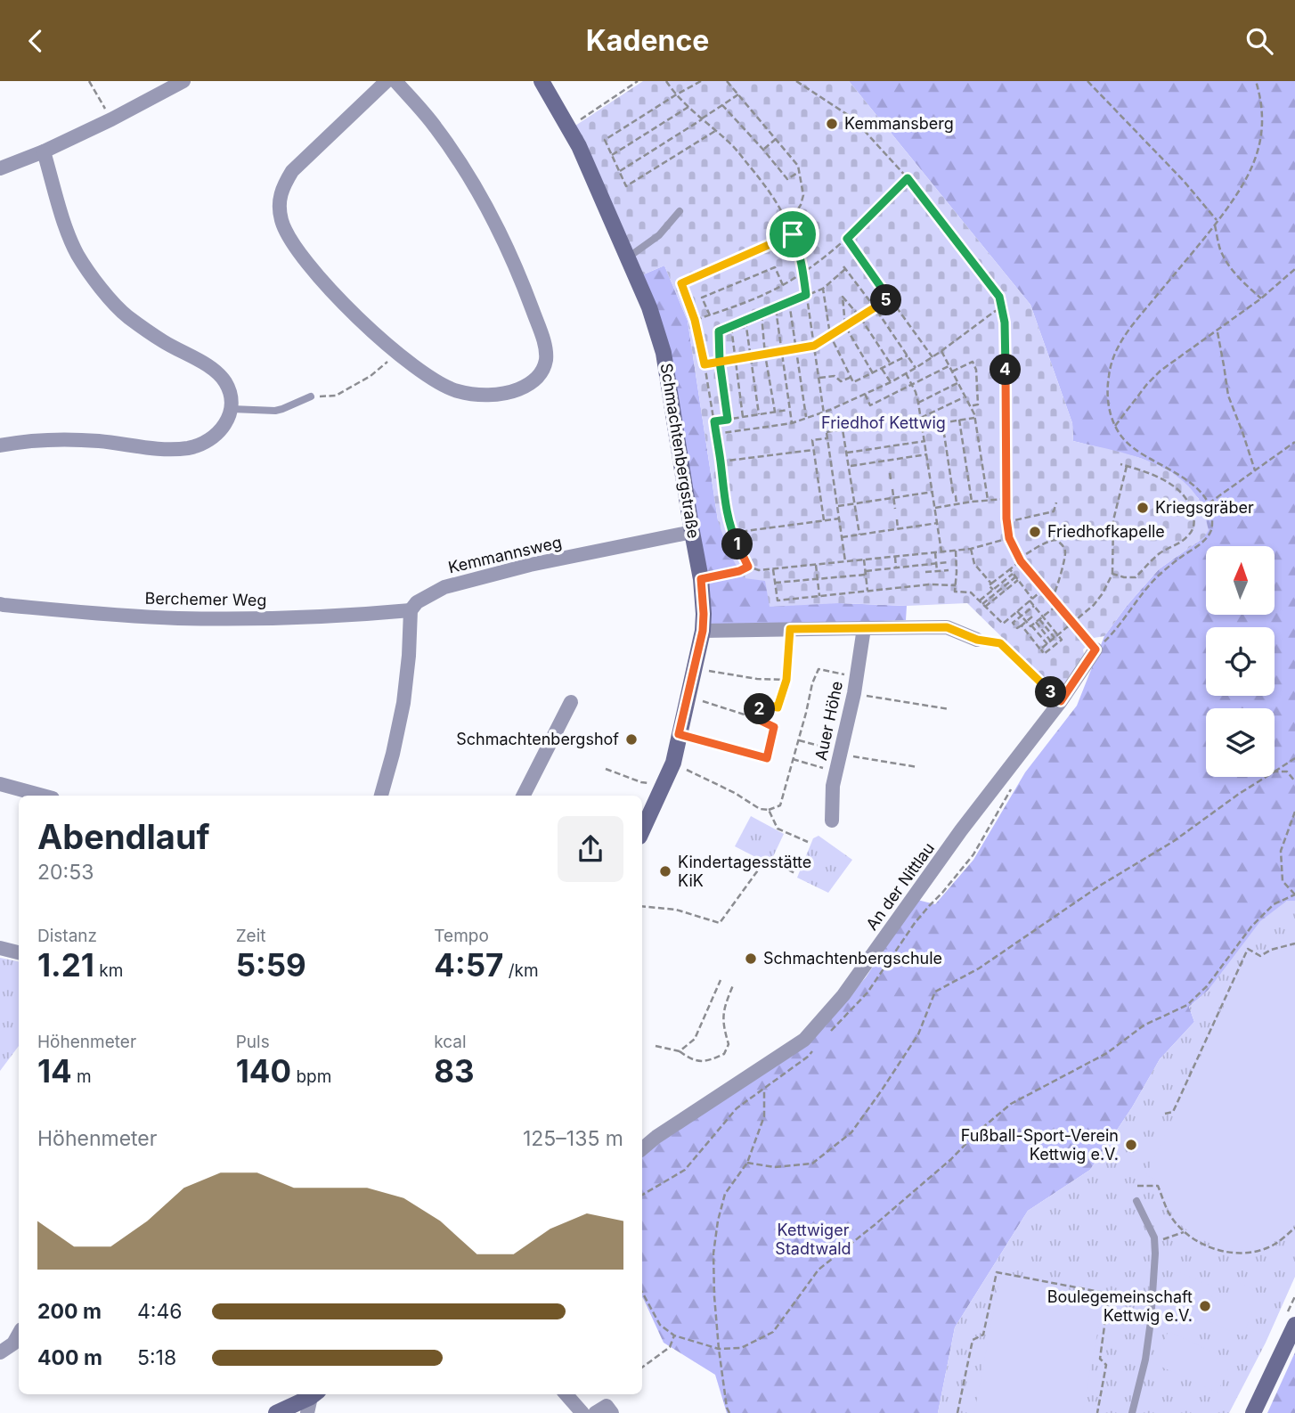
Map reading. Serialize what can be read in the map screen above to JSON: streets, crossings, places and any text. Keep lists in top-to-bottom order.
{
  "streets": {
    "street": [
      "Schmachtenbergstraße",
      "Kemmannsweg",
      "Berchemer Weg",
      "Auer Höhe",
      "An der Nittlau"
    ]
  },
  "crossings": [
    ["Schmachtenbergstraße", "Kemmannsweg"],
    ["Kemmannsweg", "Berchemer Weg"]
  ],
  "parks": ["Friedhof Kettwig", "Kettwiger Stadtwald"],
  "places": [
    "Kemmansberg",
    "Kriegsgräber",
    "Friedhofkapelle",
    "Schmachtenbergshof",
    "Kindertagesstätte KiK",
    "Schmachtenbergschule",
    "Fußball-Sport-Verein Kettwig e.V.",
    "Boulegemeinschaft Kettwig e.V."
  ],
  "north": "top",
  "page": {
    "header": "Kadence",
    "pins": [
      "5",
      "4",
      "1",
      "3",
      "2"
    ],
    "heading": ["Abendlauf", "20:53"],
    "stats": [
      ["Distanz", "1.21 km"],
      ["Zeit", "5:59"],
      ["Tempo", "4:57 /km"],
      ["Höhenmeter", "14 m"],
      ["Puls", "140 bpm"],
      ["kcal", "83"]
    ],
    "chart": ["Höhenmeter", "125–135 m"],
    "list": [
      {
        "name": "200 m",
        "note": "4:46"
      },
      {
        "name": "400 m",
        "note": "5:18"
      }
    ]
  }
}
